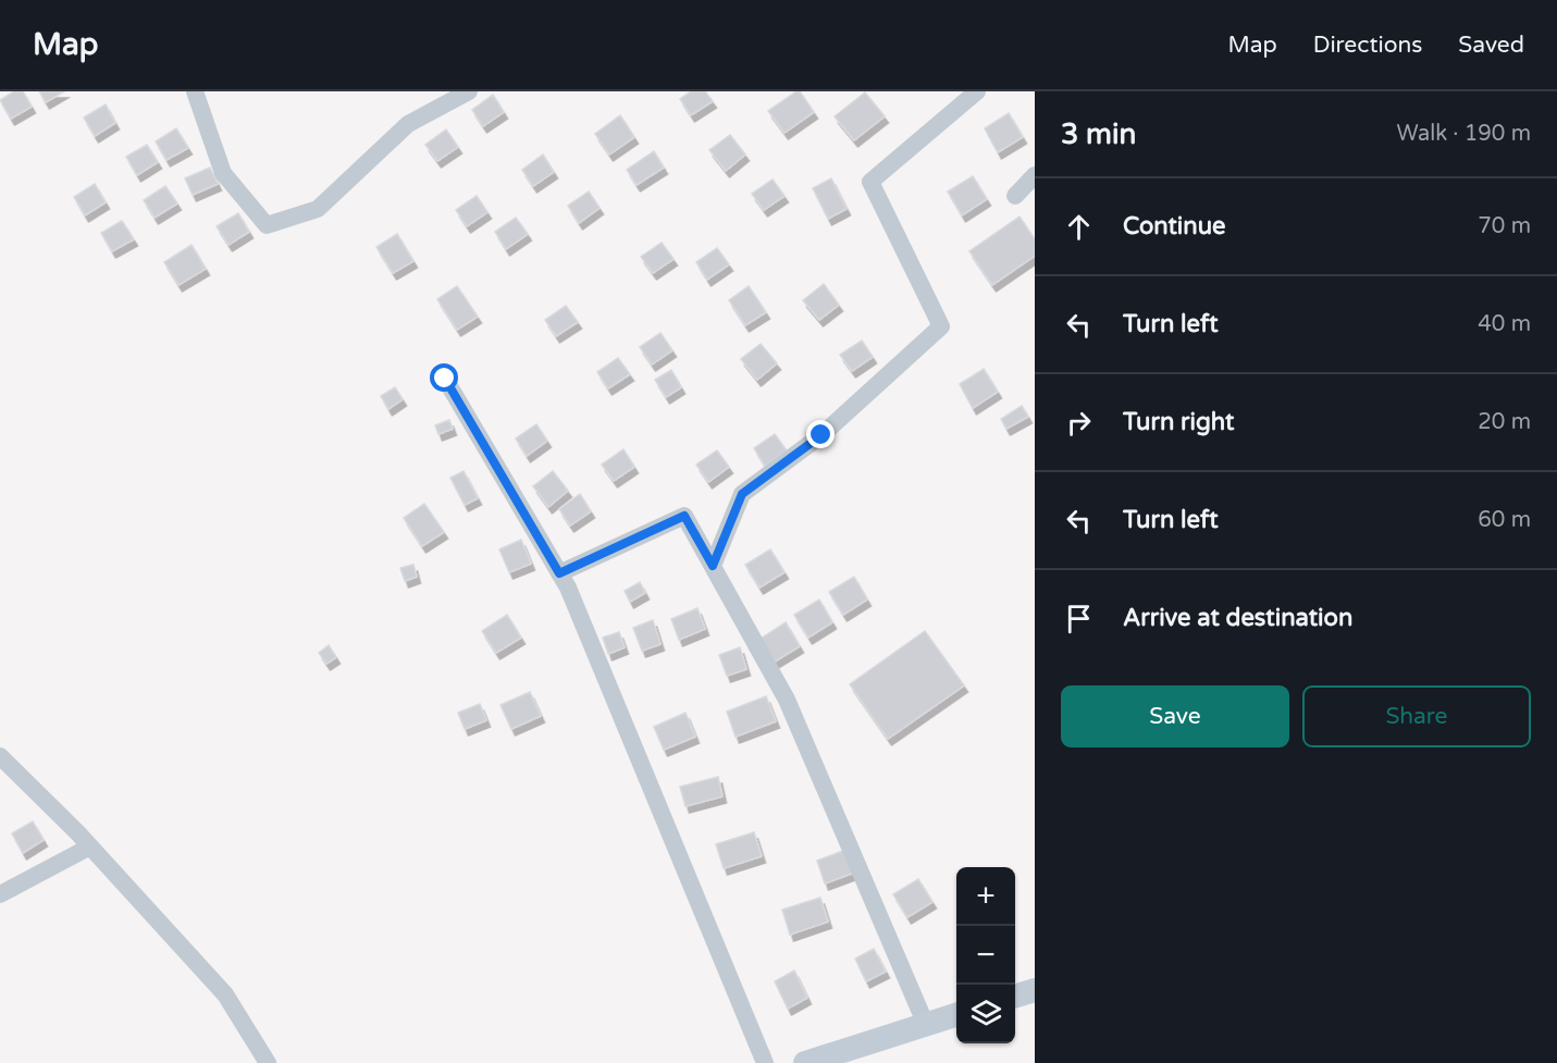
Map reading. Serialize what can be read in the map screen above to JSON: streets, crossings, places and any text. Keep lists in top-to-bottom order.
{
  "page": {
    "header": "Map",
    "nav": ["Map", "Directions", "Saved"],
    "heading": ["3 min", "Walk · 190 m"],
    "list": [
      ["Continue", "70 m"],
      ["Turn left", "40 m"],
      ["Turn right", "20 m"],
      ["Turn left", "60 m"],
      "Arrive at destination"
    ],
    "buttons": ["Save", "Share"],
    "map_buttons": ["+", "−"]
  }
}
